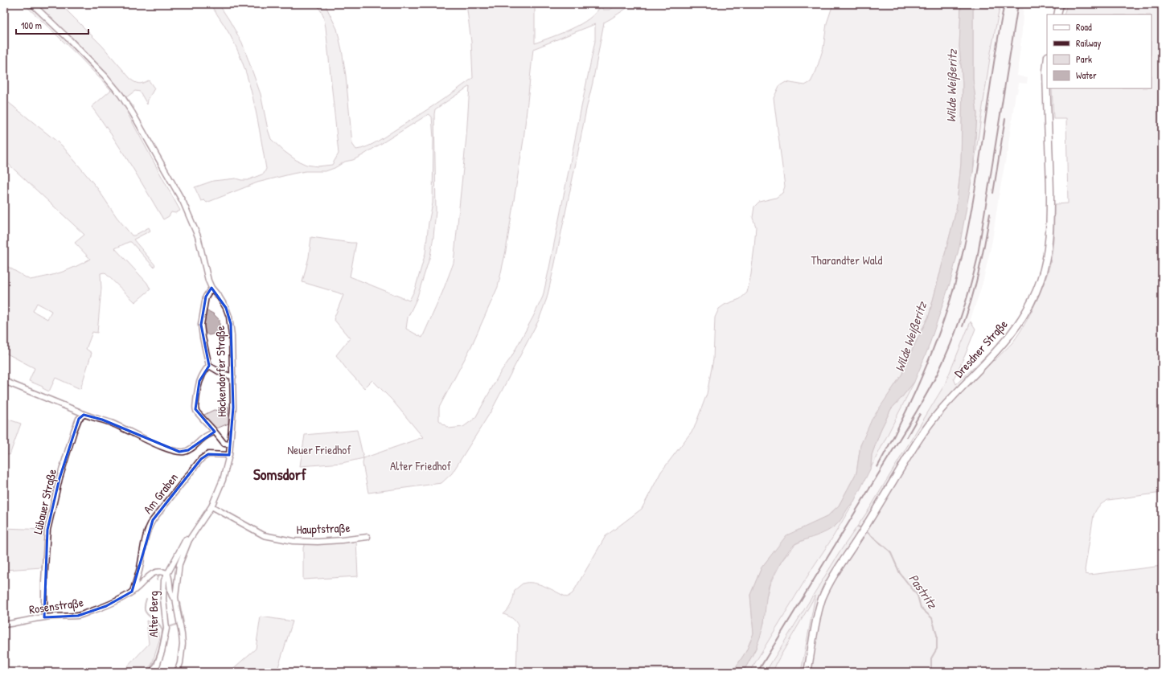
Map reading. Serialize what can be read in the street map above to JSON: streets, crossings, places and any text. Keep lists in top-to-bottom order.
{
  "streets": {
    "main road": ["Dresdner Straße"],
    "street": [
      "Höckendorfer Straße",
      "Am Graben",
      "Lübauer Straße",
      "Hauptstraße",
      "Rosenstraße",
      "Alter Berg"
    ]
  },
  "crossings": [
    ["Höckendorfer Straße", "Am Graben"],
    ["Höckendorfer Straße", "Hauptstraße"],
    ["Am Graben", "Rosenstraße"],
    ["Lübauer Straße", "Rosenstraße"],
    ["Rosenstraße", "Alter Berg"]
  ],
  "districts": ["Somsdorf"],
  "water": ["Wilde Weißeritz", "Pastritz"],
  "parks": ["Tharandter Wald", "Neuer Friedhof", "Alter Friedhof"],
  "legend": [
    "Road",
    "Railway",
    "Park",
    "Water"
  ],
  "scale_bar": "100 m"
}
